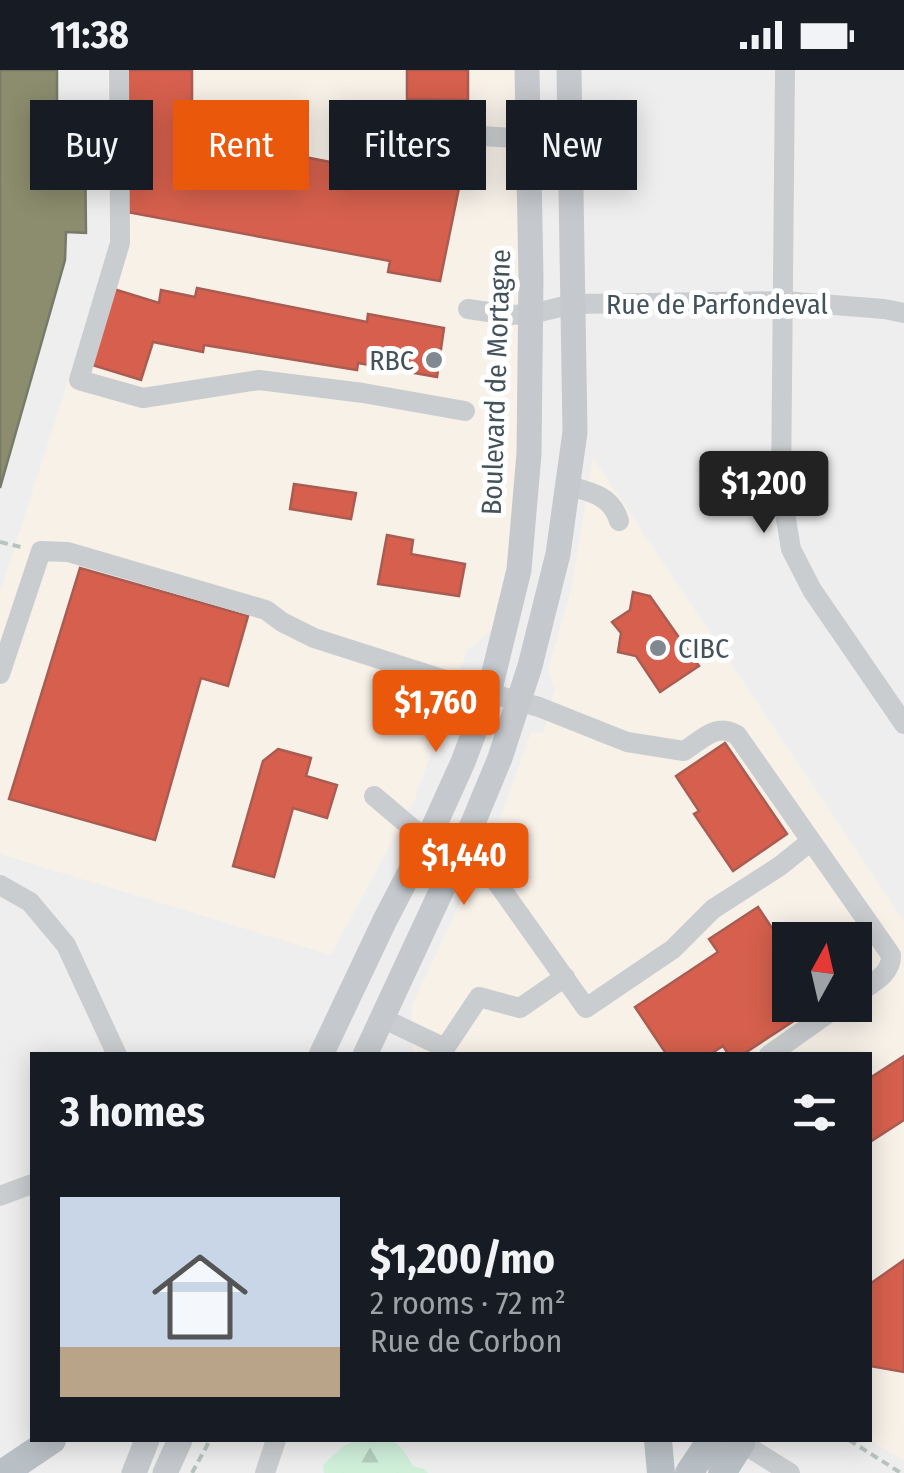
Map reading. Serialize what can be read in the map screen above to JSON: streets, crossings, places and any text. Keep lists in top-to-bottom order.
{
  "streets": {
    "main road": ["Boulevard de Mortagne"],
    "street": ["Rue de Parfondeval"]
  },
  "crossings": [
    ["Rue de Parfondeval", "Boulevard de Mortagne"]
  ],
  "places": ["RBC", "CIBC"],
  "north": "top",
  "page": {
    "status": "11:38",
    "chip": [
      "Buy",
      "Rent",
      "Filters",
      "New"
    ],
    "price": ["$1,200", "$1,760", "$1,440"],
    "heading": "3 homes",
    "list": [
      {
        "name": "$1,200/mo",
        "note": "2 rooms · 72 m² · Rue de Corbon"
      }
    ]
  }
}
